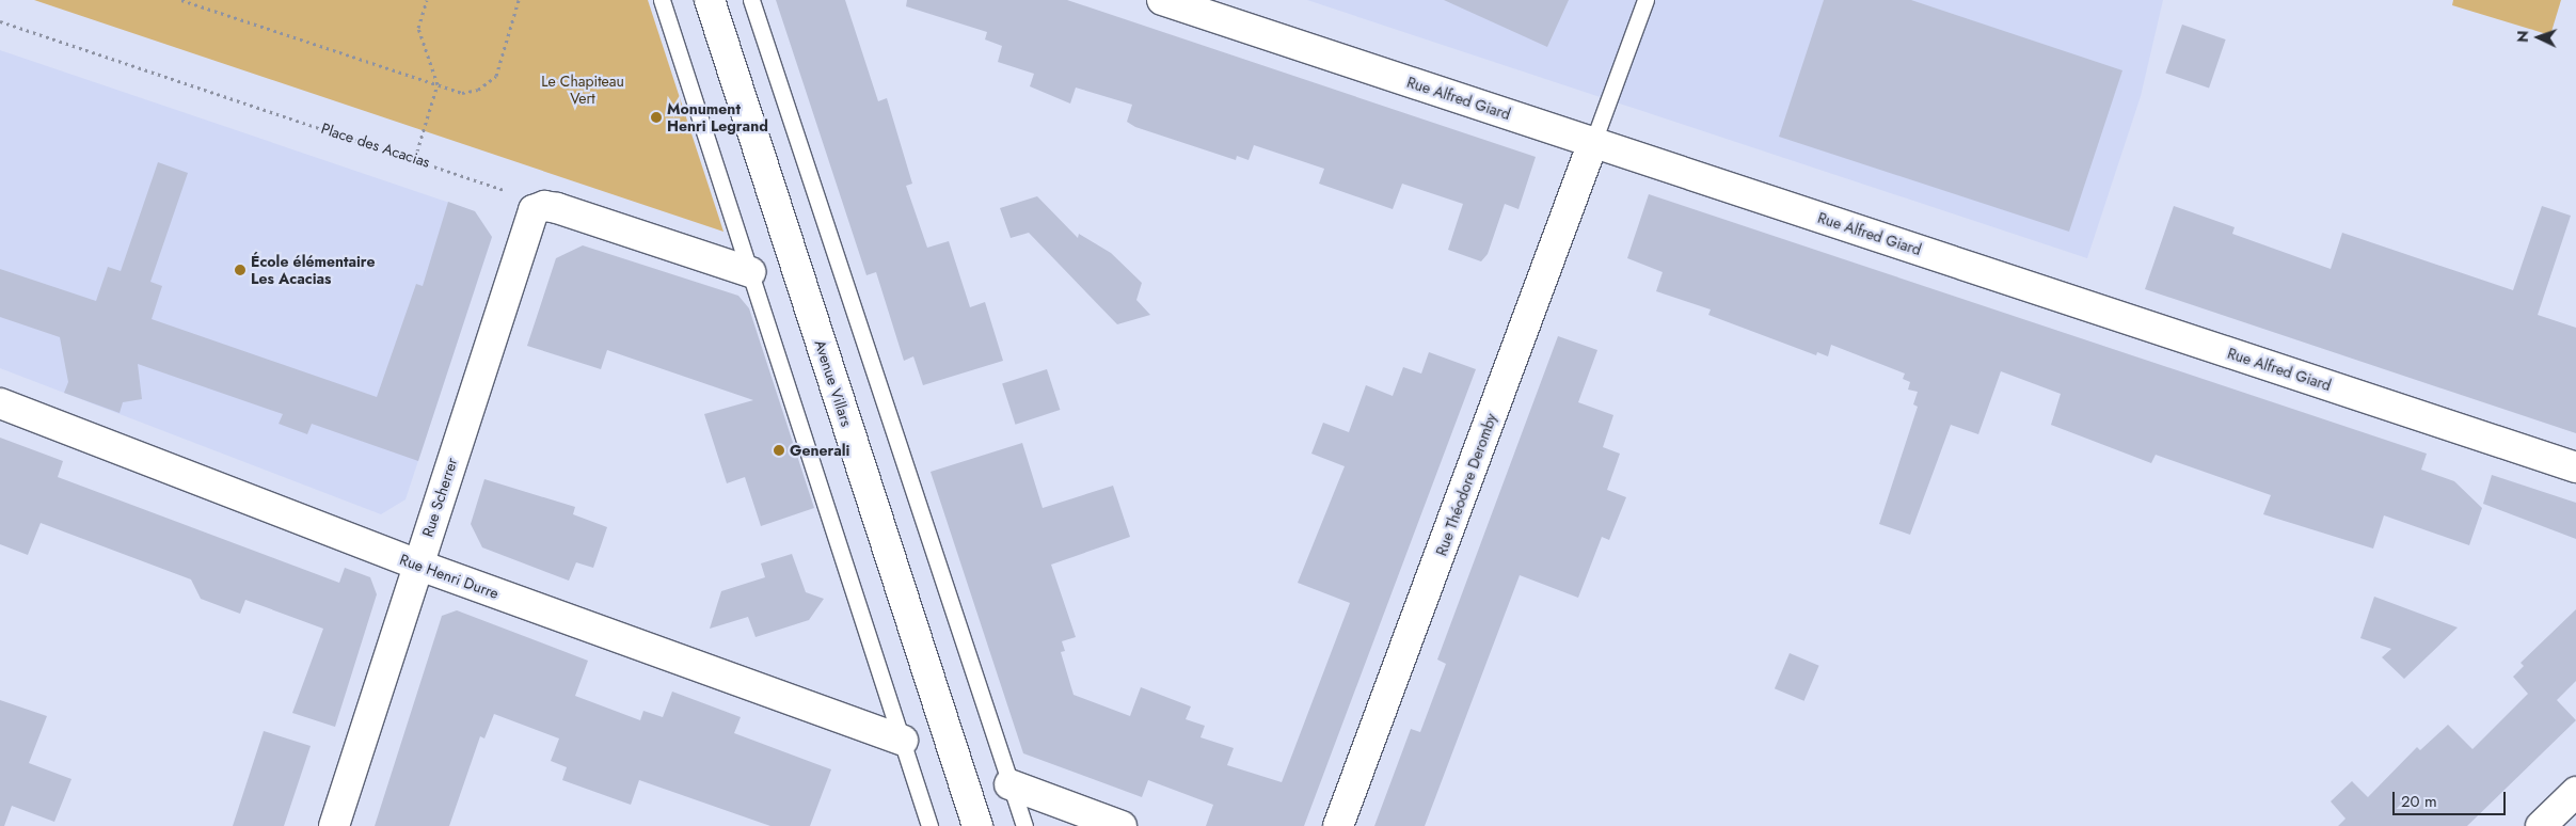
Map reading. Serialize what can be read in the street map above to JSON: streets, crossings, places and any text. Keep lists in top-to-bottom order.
{
  "streets": {
    "street": [
      "Rue Alfred Giard",
      "Avenue Villars",
      "Rue Théodore Deromby",
      "Rue Scherrer",
      "Rue Henri Durre"
    ],
    "path": ["Place des Acacias"]
  },
  "crossings": [
    ["Rue Alfred Giard", "Rue Théodore Deromby"],
    ["Place des Acacias", "Rue Scherrer"],
    ["Rue Scherrer", "Rue Henri Durre"]
  ],
  "parks": ["Le Chapiteau Vert"],
  "places": ["Monument Henri Legrand", "École élémentaire Les Acacias", "Generali"],
  "scale_bar": "20 m",
  "north": "left"
}
